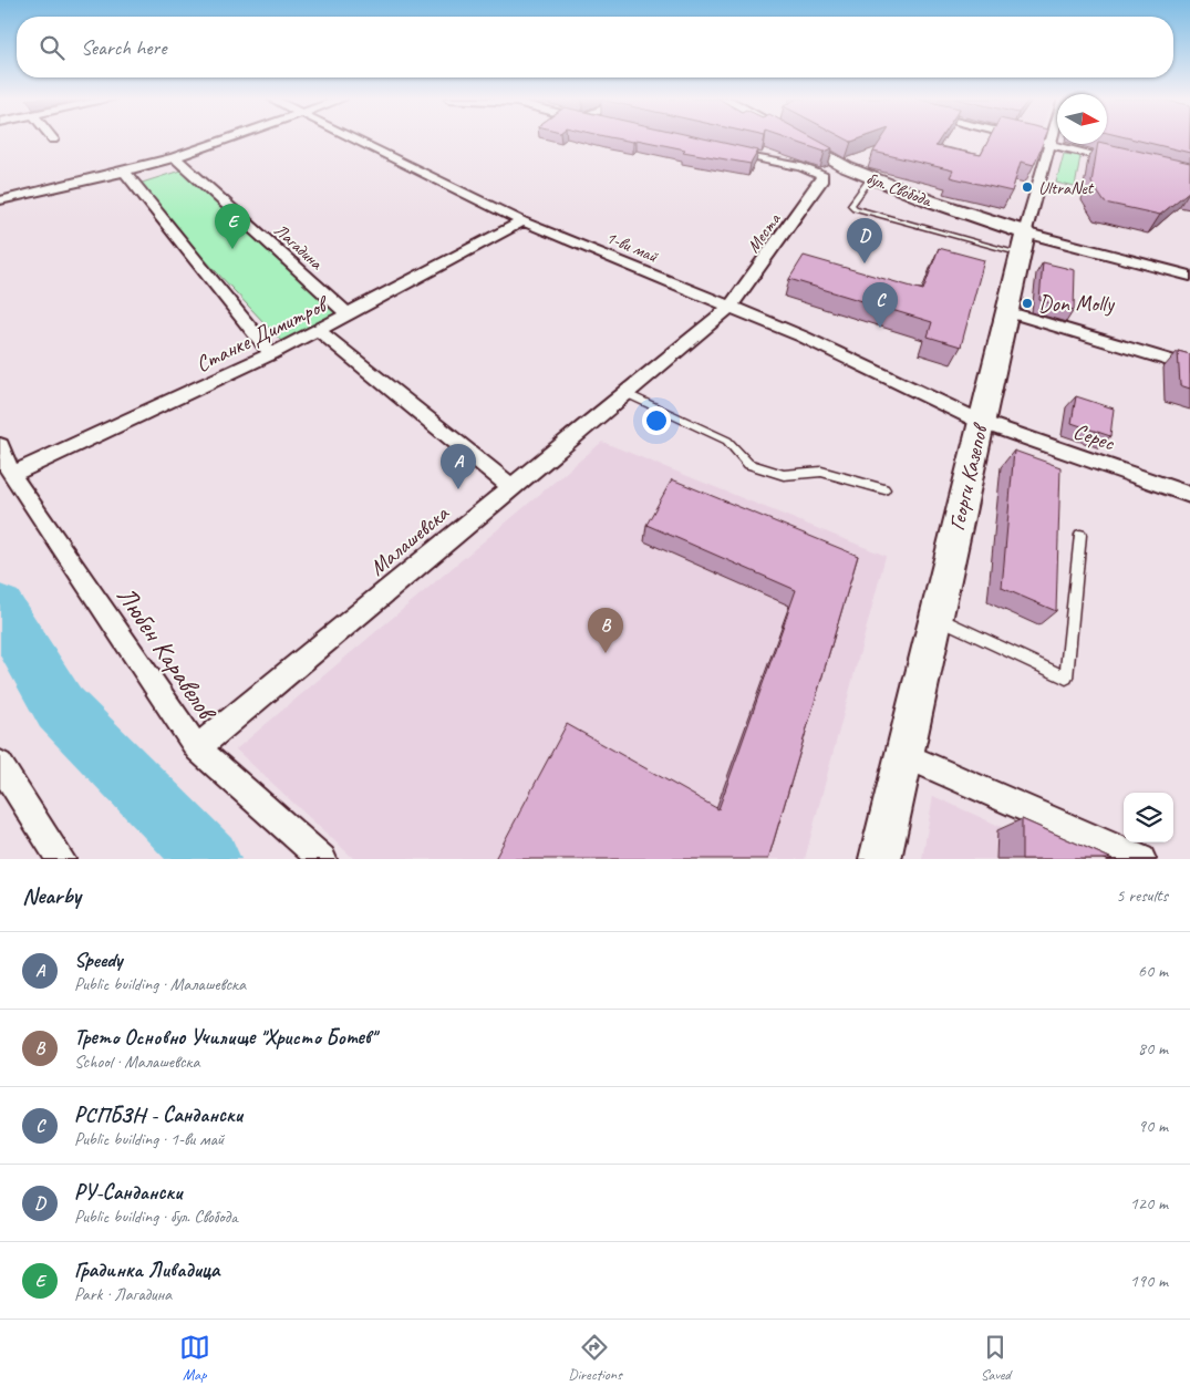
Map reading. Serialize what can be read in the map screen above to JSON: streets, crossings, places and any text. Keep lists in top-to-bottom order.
{
  "streets": {
    "street": [
      "бул. Свобода",
      "Места",
      "Лагадина",
      "1-ви май",
      "Станке Димитров",
      "Серес",
      "Георги Казепов",
      "Малашевска",
      "Любен Каравелов"
    ]
  },
  "crossings": [
    ["бул. Свобода", "Георги Казепов"],
    ["Места", "1-ви май"],
    ["Места", "Малашевска"],
    ["Лагадина", "Станке Димитров"],
    ["1-ви май", "Станке Димитров"],
    ["1-ви май", "Серес"],
    ["1-ви май", "Георги Казепов"],
    ["1-ви май", "Малашевска"],
    ["Станке Димитров", "Любен Каравелов"],
    ["Серес", "Георги Казепов"],
    ["Малашевска", "Любен Каравелов"]
  ],
  "places": ["UltraNet", "Don Molly"],
  "north": "right",
  "page": {
    "search": "Search here",
    "pins": [
      "E",
      "D",
      "C",
      "A",
      "B"
    ],
    "heading": ["Nearby", "5 results"],
    "list": [
      {
        "mark": "A",
        "name": "Speedy",
        "note": "Public building · Малашевска",
        "value": "60 m"
      },
      {
        "mark": "B",
        "name": "Трето Основно Училище \"Христо Ботев\"",
        "note": "School · Малашевска",
        "value": "80 m"
      },
      {
        "mark": "C",
        "name": "РСПБЗН - Сандански",
        "note": "Public building · 1-ви май",
        "value": "90 m"
      },
      {
        "mark": "D",
        "name": "РУ-Сандански",
        "note": "Public building · бул. Свобода",
        "value": "120 m"
      },
      {
        "mark": "E",
        "name": "Градинка Ливадица",
        "note": "Park · Лагадина",
        "value": "190 m"
      }
    ],
    "nav": ["Map", "Directions", "Saved"]
  }
}
